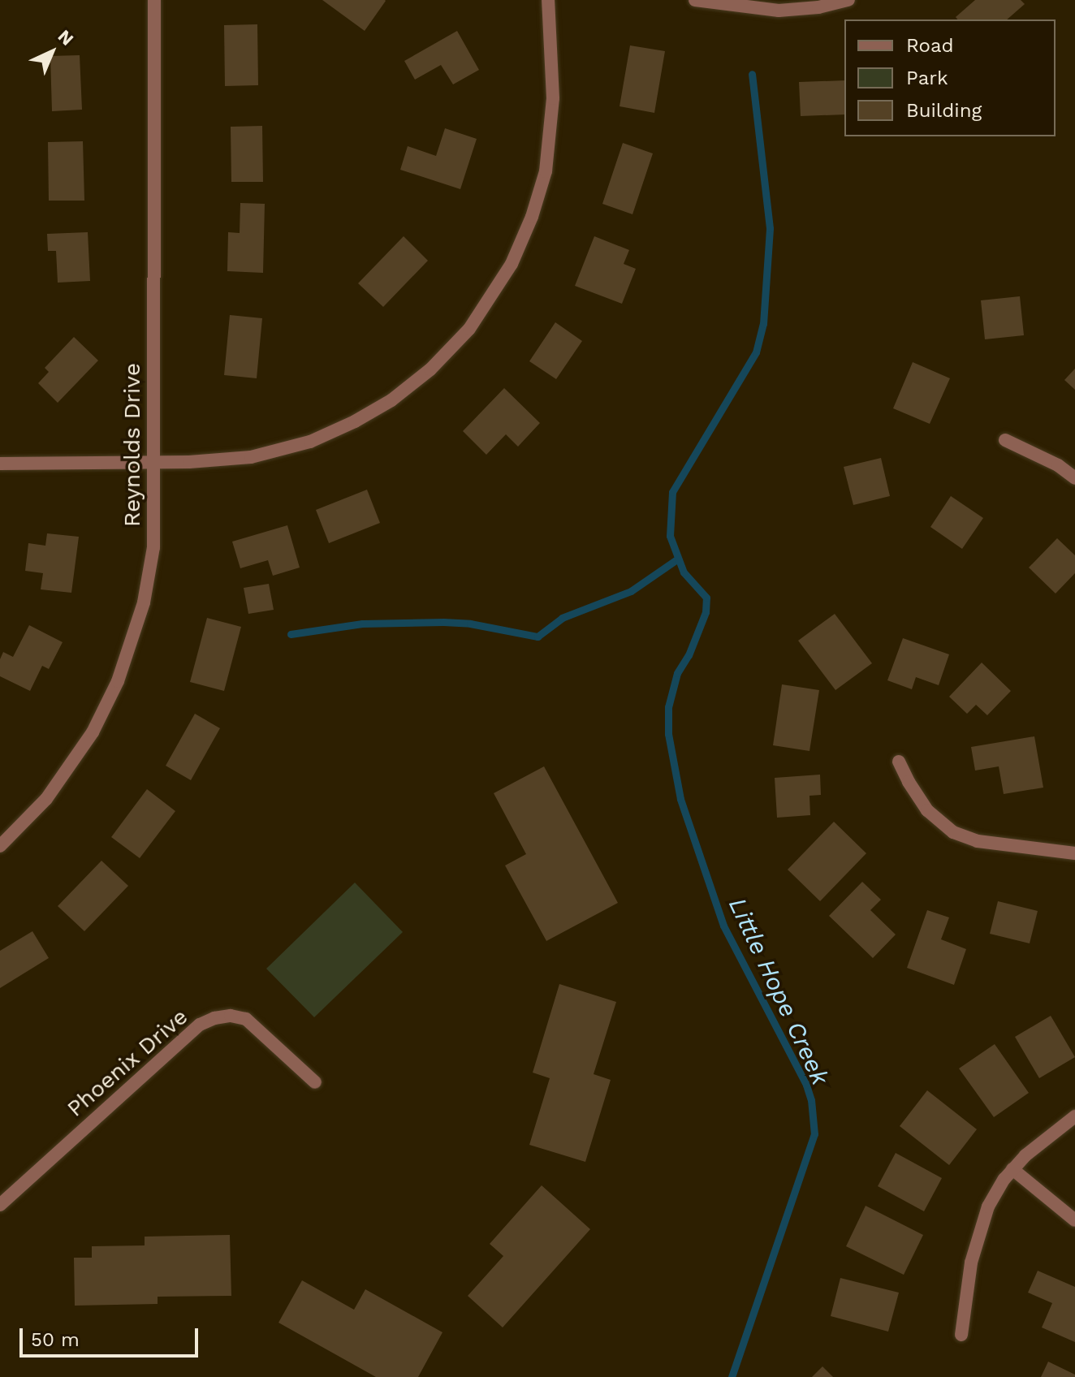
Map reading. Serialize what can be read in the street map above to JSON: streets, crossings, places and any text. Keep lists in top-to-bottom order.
{
  "streets": {
    "street": ["Reynolds Drive", "Phoenix Drive"]
  },
  "water": ["Little Hope Creek"],
  "legend": ["Road", "Park", "Building"],
  "scale_bar": "50 m",
  "north": "top right"
}
